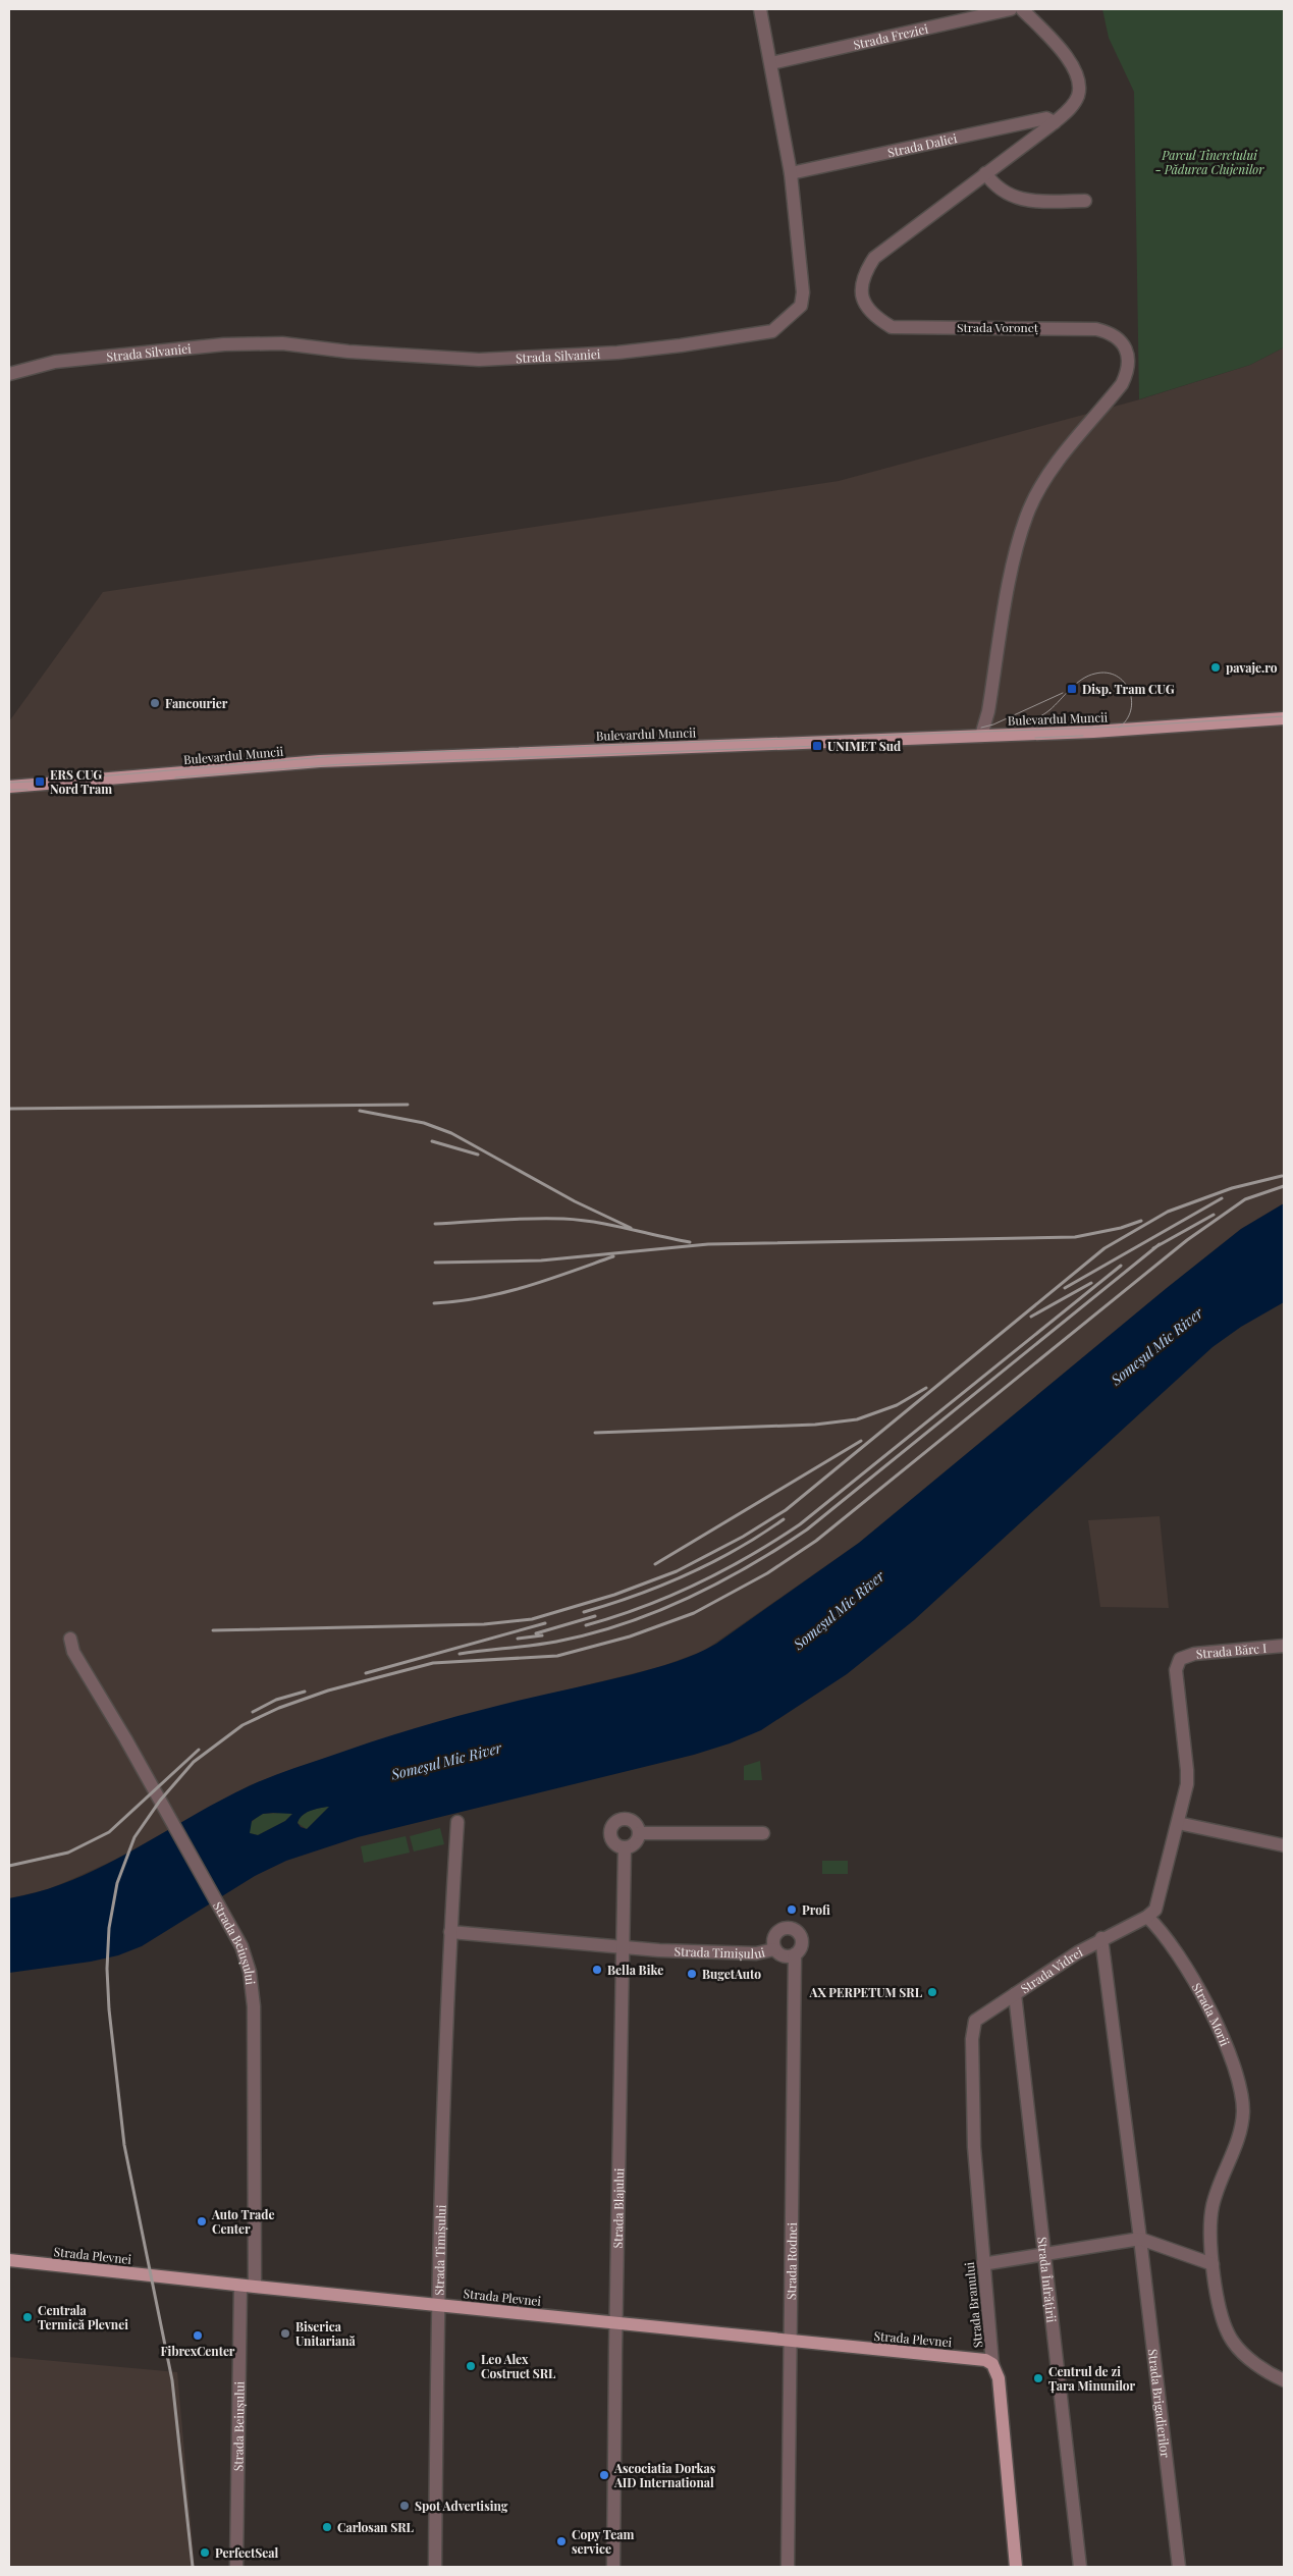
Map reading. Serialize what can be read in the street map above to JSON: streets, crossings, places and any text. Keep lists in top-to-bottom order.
{
  "streets": {
    "main road": ["Bulevardul Muncii", "Strada Plevnei", "Strada Branului"],
    "street": [
      "Strada Freziei",
      "Strada Daliei",
      "Strada Voroneț",
      "Strada Silvaniei",
      "Strada Bărc I",
      "Strada Beiușului",
      "Strada Timișului",
      "Strada Vidrei",
      "Strada Morii",
      "Strada Blajului",
      "Strada Rodnei",
      "Strada Înfrățirii",
      "Strada Brigadierilor"
    ]
  },
  "crossings": [
    ["Strada Freziei", "Strada Silvaniei"],
    ["Strada Daliei", "Strada Voroneț"],
    ["Strada Daliei", "Strada Silvaniei"],
    ["Strada Voroneț", "Bulevardul Muncii"],
    ["Strada Beiușului", "Strada Plevnei"],
    ["Strada Timișului", "Strada Blajului"],
    ["Strada Timișului", "Strada Plevnei"],
    ["Strada Timișului", "Strada Rodnei"],
    ["Strada Vidrei", "Strada Morii"],
    ["Strada Vidrei", "Strada Înfrățirii"],
    ["Strada Vidrei", "Strada Branului"],
    ["Strada Vidrei", "Strada Brigadierilor"],
    ["Strada Blajului", "Strada Plevnei"],
    ["Strada Plevnei", "Strada Rodnei"],
    ["Strada Plevnei", "Strada Branului"]
  ],
  "water": ["Someşul Mic River"],
  "parks": ["Parcul Tineretului - Pădurea Clujenilor"],
  "places": {
    "other": [
      "pavaje.ro",
      "Fancourier",
      "Profi",
      "Bella Bike",
      "BugetAuto",
      "AX PERPETUM SRL",
      "Auto Trade Center",
      "Centrala Termică Plevnei",
      "Biserica Unitariană",
      "FibrexCenter",
      "Leo Alex Costruct SRL",
      "Centrul de zi Țara Minunilor",
      "Ascociatia Dorkas AID International",
      "Spot Advertising",
      "Carlosan SRL",
      "Copy Team service",
      "PerfectSeal"
    ],
    "transit": ["Disp. Tram CUG", "UNIMET Sud", "ERS CUG Nord Tram"]
  }
}
